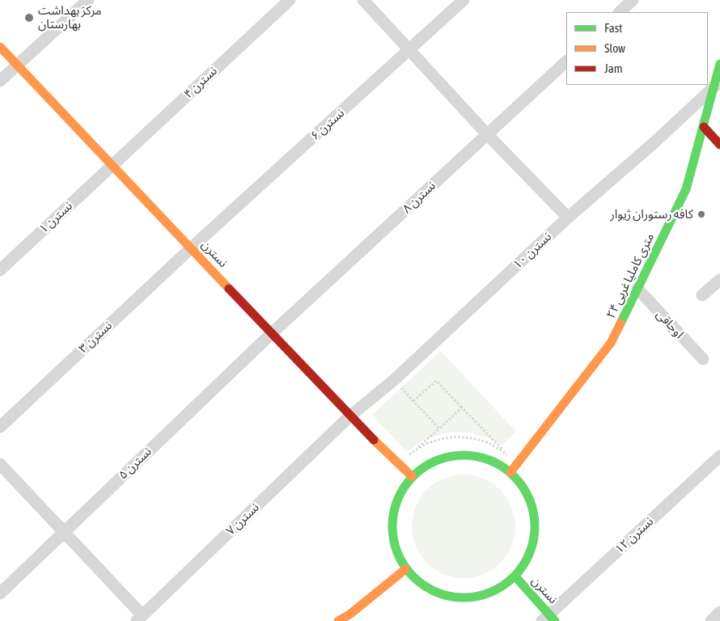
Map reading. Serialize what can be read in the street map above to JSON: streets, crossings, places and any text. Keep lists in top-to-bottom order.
{
  "streets": {
    "main road": ["نسترن", "۲۴ متری کاملیا غربی"],
    "street": [
      "نسترن ۴",
      "نسترن ۶",
      "نسترن ۸",
      "نسترن ۱",
      "نسترن ۱۰",
      "اوجاقی",
      "نسترن ۳",
      "نسترن ۵",
      "نسترن ۷",
      "نسترن ۱۲"
    ]
  },
  "crossings": [
    ["نسترن ۴", "نسترن ۱"],
    ["نسترن ۴", "نسترن"],
    ["نسترن ۶", "نسترن"],
    ["نسترن ۶", "نسترن ۳"],
    ["نسترن ۸", "نسترن"],
    ["نسترن ۸", "نسترن ۵"],
    ["نسترن ۱", "نسترن"],
    ["نسترن ۱۰", "نسترن"],
    ["نسترن ۱۰", "۲۴ متری کاملیا غربی"],
    ["نسترن ۱۰", "نسترن ۷"],
    ["نسترن", "۲۴ متری کاملیا غربی"],
    ["نسترن", "نسترن ۳"],
    ["نسترن", "نسترن ۵"],
    ["نسترن", "نسترن ۷"],
    ["نسترن", "نسترن ۱۲"],
    ["۲۴ متری کاملیا غربی", "اوجاقی"]
  ],
  "places": ["مرکز بهداشت بهارستان", "کافه رستوران ژیوار"],
  "legend": ["Fast", "Slow", "Jam"]
}
